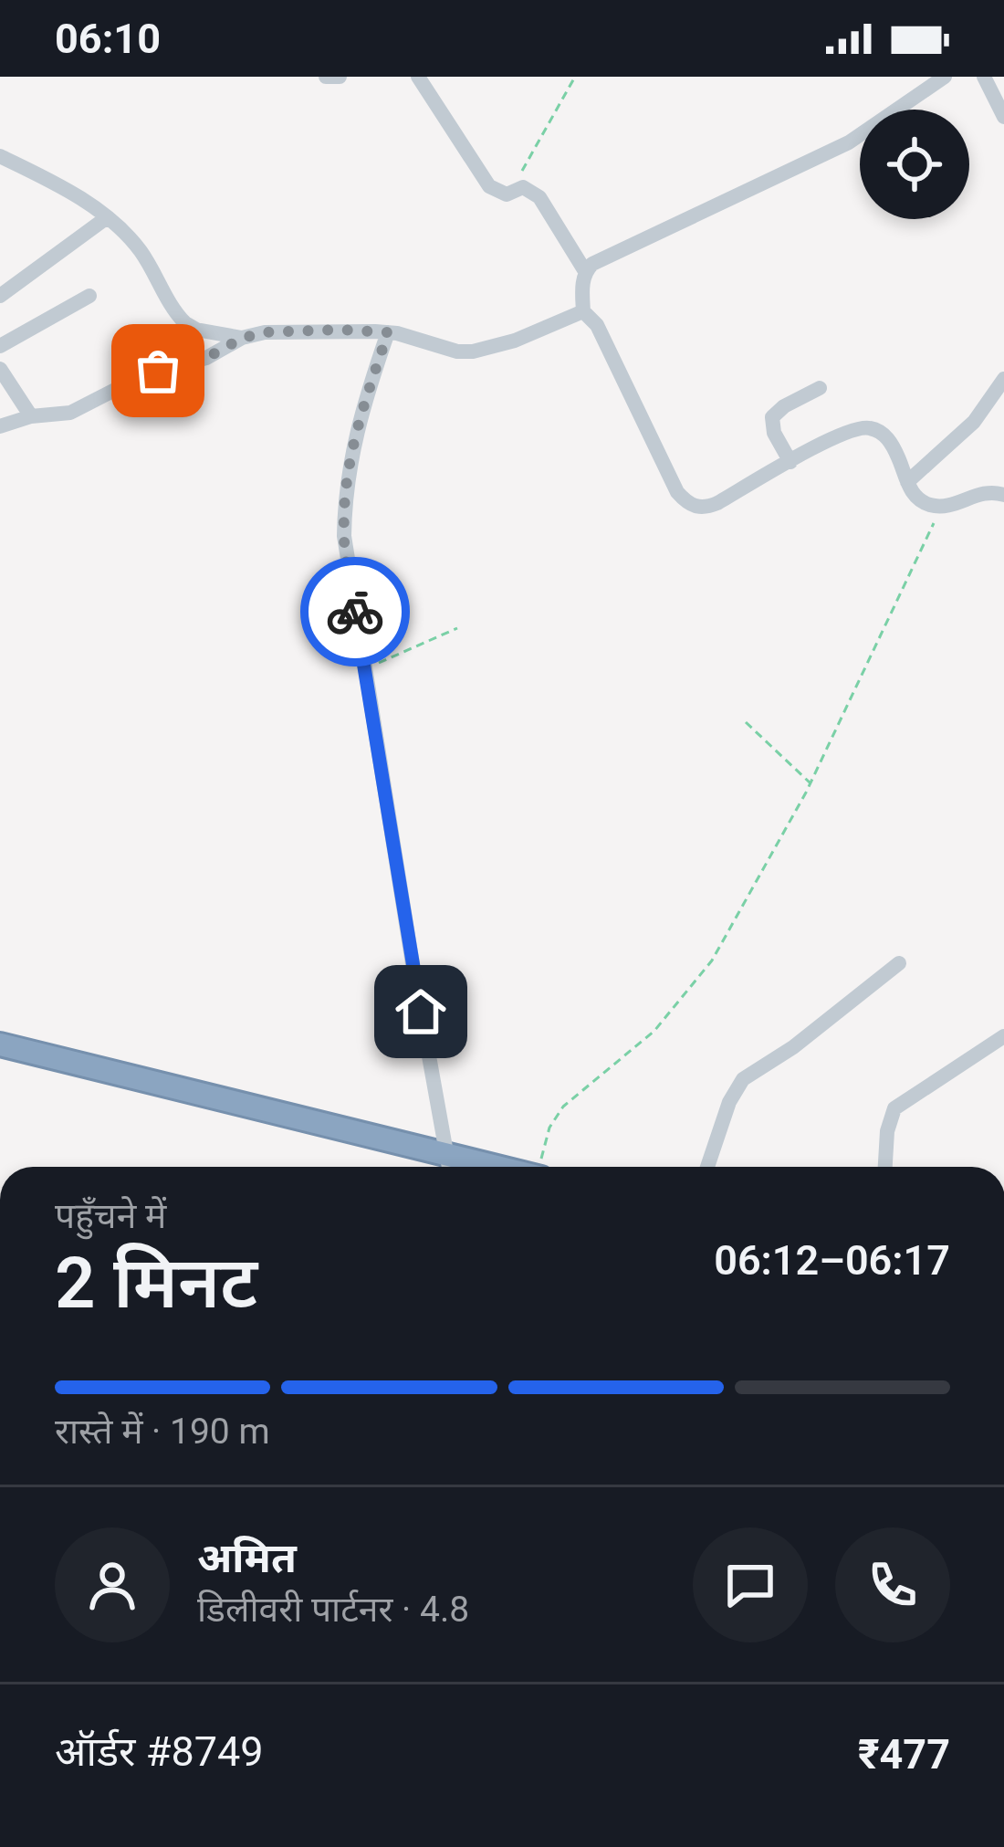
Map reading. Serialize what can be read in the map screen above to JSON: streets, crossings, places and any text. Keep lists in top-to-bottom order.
{
  "page": {
    "status": "06:10",
    "heading": ["2 मिनट", "पहुँचने में", "06:12–06:17"],
    "panel": [
      "अमित",
      "डिलीवरी पार्टनर · 4.8",
      "ऑर्डर #8749",
      "₹477"
    ],
    "bar": "रास्ते में · 190 m"
  }
}
